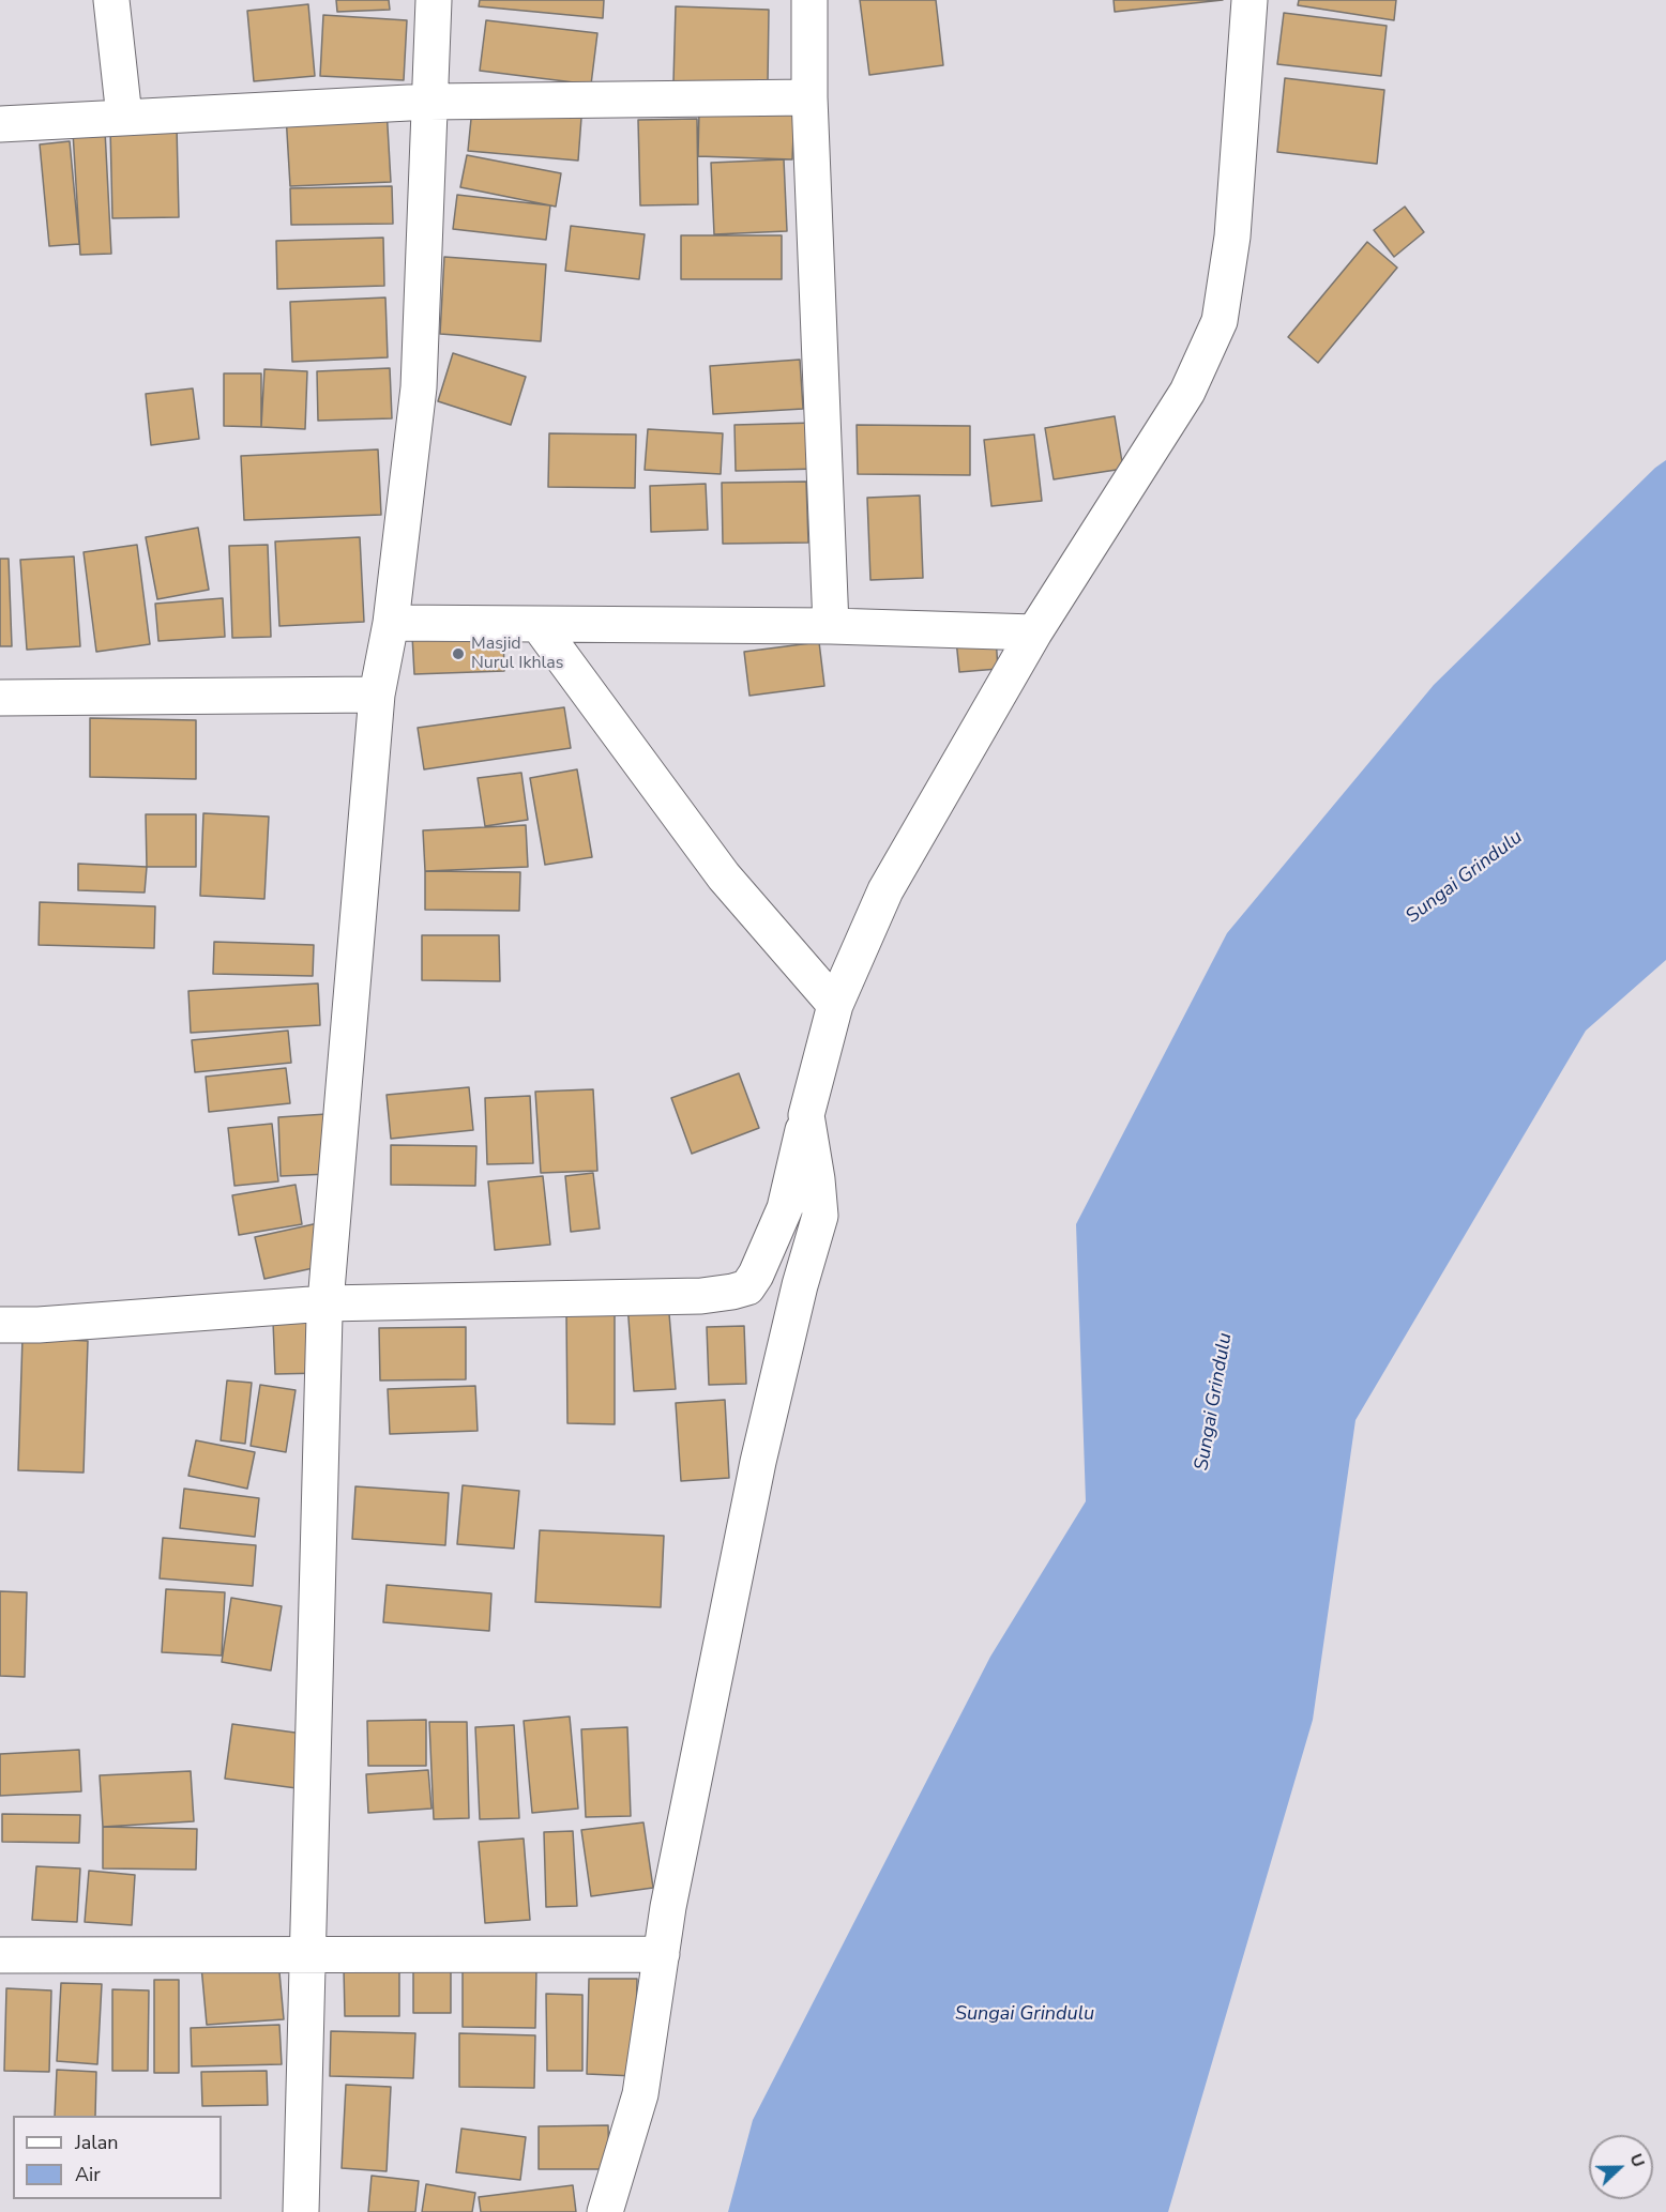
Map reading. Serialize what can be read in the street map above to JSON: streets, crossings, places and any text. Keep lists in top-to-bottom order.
{
  "water": ["Sungai Grindulu"],
  "places": ["Masjid Nurul Ikhlas"],
  "legend": ["Jalan", "Air"],
  "north": "right"
}
